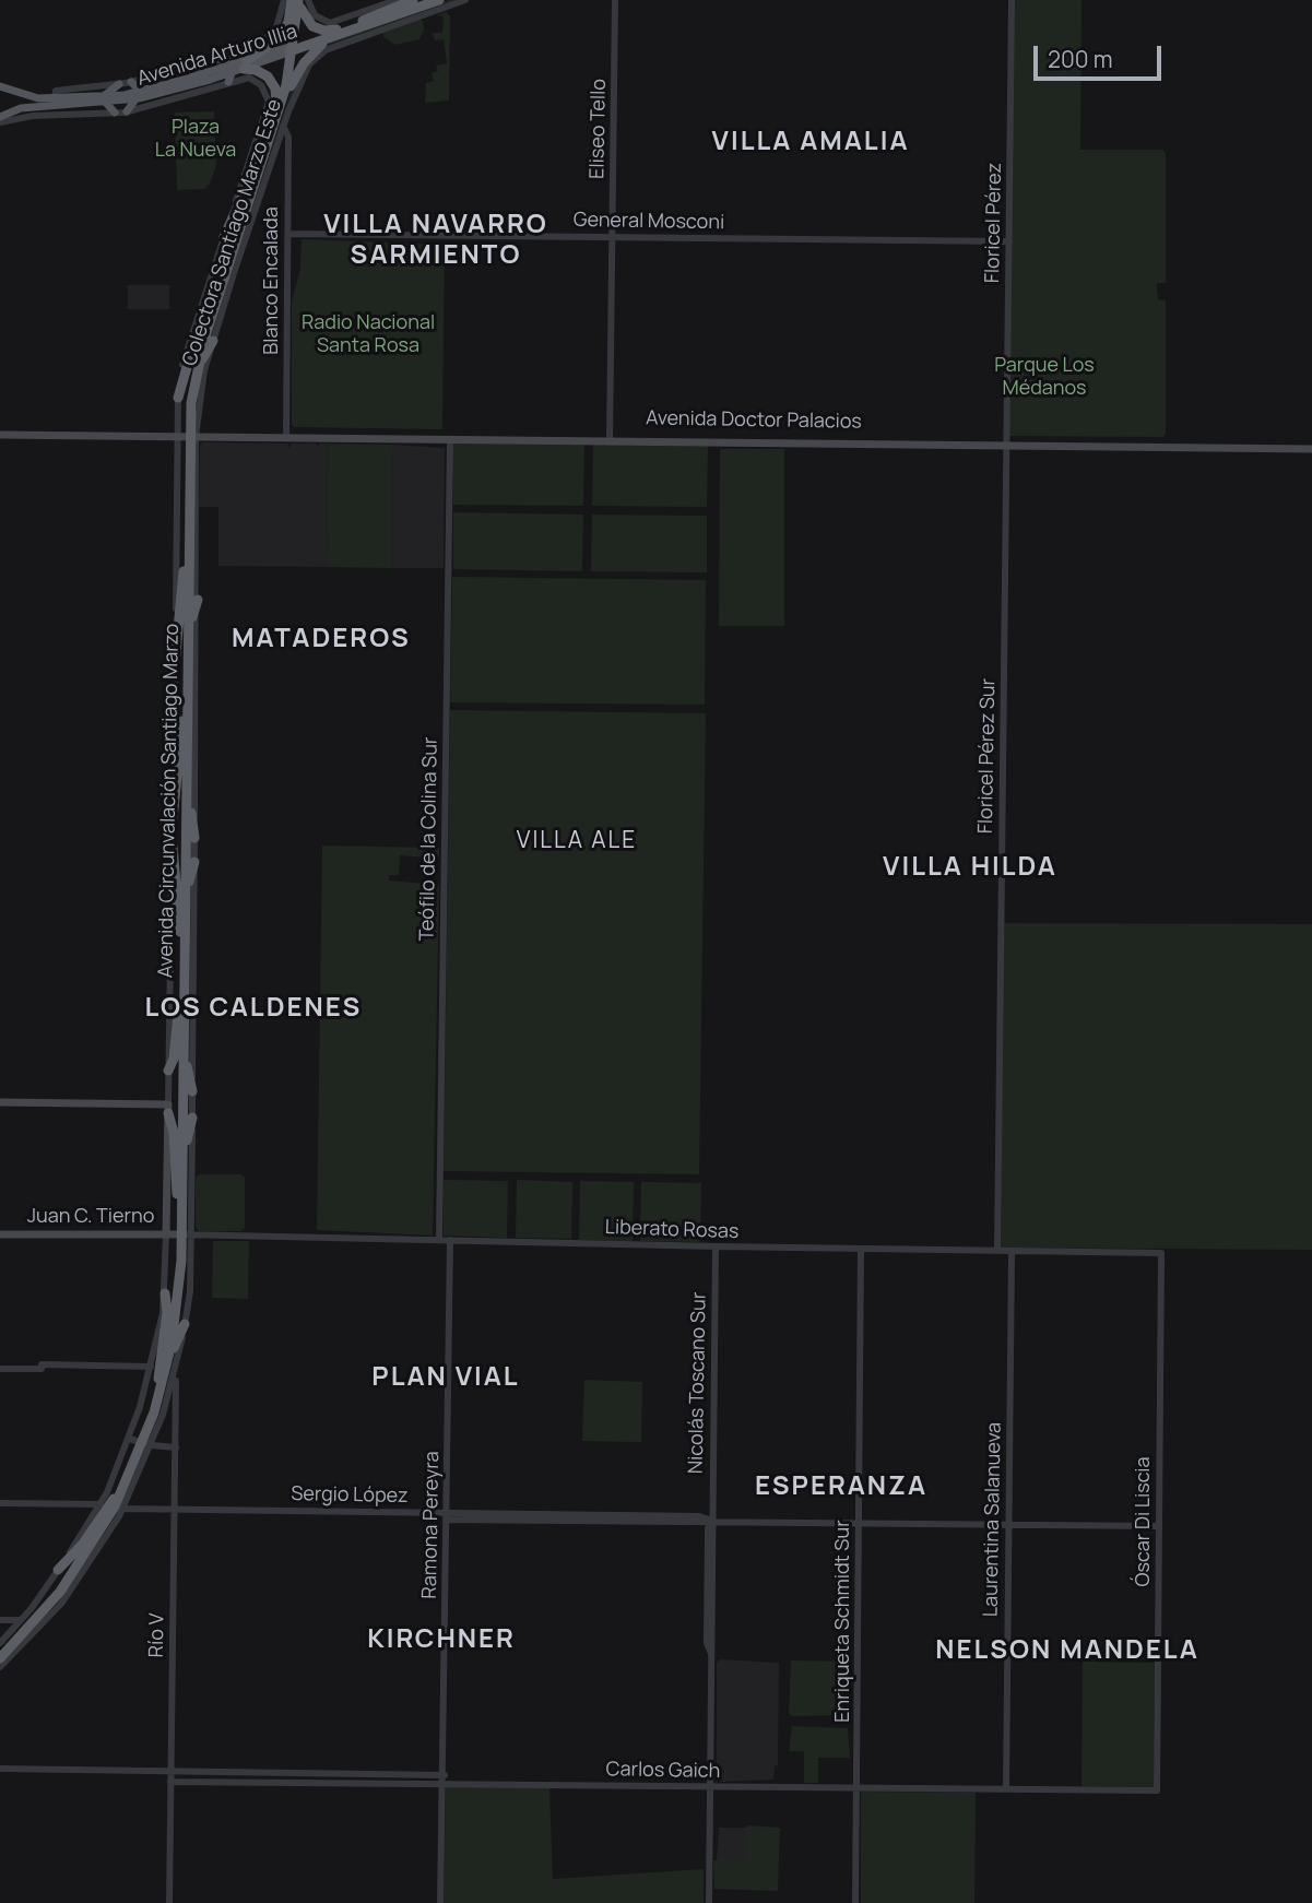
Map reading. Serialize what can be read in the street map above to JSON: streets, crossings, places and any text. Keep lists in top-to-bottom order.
{
  "streets": {
    "highway": ["Avenida Arturo Illia", "Avenida Circunvalación Santiago Marzo"],
    "main road": ["Colectora Santiago Marzo Este", "Avenida Doctor Palacios", "Juan C. Tierno"],
    "street": [
      "Eliseo Tello",
      "General Mosconi",
      "Floricel Pérez",
      "Blanco Encalada",
      "Floricel Pérez Sur",
      "Teófilo de la Colina Sur",
      "Liberato Rosas",
      "Nicolás Toscano Sur",
      "Sergio López",
      "Laurentina Salanueva",
      "Óscar Di Liscia",
      "Ramona Pereyra",
      "Enriqueta Schmidt Sur",
      "Río V",
      "Carlos Gaich"
    ]
  },
  "crossings": [
    ["Avenida Arturo Illia", "Colectora Santiago Marzo Este"],
    ["Avenida Arturo Illia", "Avenida Circunvalación Santiago Marzo"],
    ["Eliseo Tello", "General Mosconi"],
    ["Eliseo Tello", "Avenida Doctor Palacios"],
    ["General Mosconi", "Floricel Pérez"],
    ["General Mosconi", "Blanco Encalada"],
    ["Floricel Pérez", "Avenida Doctor Palacios"],
    ["Floricel Pérez", "Floricel Pérez Sur"],
    ["Colectora Santiago Marzo Este", "Blanco Encalada"],
    ["Colectora Santiago Marzo Este", "Avenida Doctor Palacios"],
    ["Colectora Santiago Marzo Este", "Avenida Circunvalación Santiago Marzo"],
    ["Colectora Santiago Marzo Este", "Juan C. Tierno"],
    ["Colectora Santiago Marzo Este", "Liberato Rosas"],
    ["Colectora Santiago Marzo Este", "Sergio López"],
    ["Colectora Santiago Marzo Este", "Río V"],
    ["Blanco Encalada", "Avenida Doctor Palacios"],
    ["Blanco Encalada", "Avenida Circunvalación Santiago Marzo"],
    ["Avenida Doctor Palacios", "Floricel Pérez Sur"],
    ["Avenida Doctor Palacios", "Avenida Circunvalación Santiago Marzo"],
    ["Avenida Doctor Palacios", "Teófilo de la Colina Sur"],
    ["Floricel Pérez Sur", "Liberato Rosas"],
    ["Avenida Circunvalación Santiago Marzo", "Juan C. Tierno"],
    ["Avenida Circunvalación Santiago Marzo", "Liberato Rosas"],
    ["Teófilo de la Colina Sur", "Liberato Rosas"],
    ["Juan C. Tierno", "Liberato Rosas"],
    ["Liberato Rosas", "Nicolás Toscano Sur"],
    ["Liberato Rosas", "Laurentina Salanueva"],
    ["Liberato Rosas", "Óscar Di Liscia"],
    ["Liberato Rosas", "Ramona Pereyra"],
    ["Liberato Rosas", "Enriqueta Schmidt Sur"],
    ["Nicolás Toscano Sur", "Sergio López"],
    ["Nicolás Toscano Sur", "Carlos Gaich"],
    ["Sergio López", "Laurentina Salanueva"],
    ["Sergio López", "Óscar Di Liscia"],
    ["Sergio López", "Ramona Pereyra"],
    ["Sergio López", "Enriqueta Schmidt Sur"],
    ["Sergio López", "Río V"],
    ["Laurentina Salanueva", "Carlos Gaich"],
    ["Óscar Di Liscia", "Carlos Gaich"],
    ["Ramona Pereyra", "Carlos Gaich"],
    ["Enriqueta Schmidt Sur", "Carlos Gaich"],
    ["Río V", "Carlos Gaich"]
  ],
  "districts": [
    "VILLA AMALIA",
    "VILLA NAVARRO SARMIENTO",
    "MATADEROS",
    "VILLA ALE",
    "VILLA HILDA",
    "LOS CALDENES",
    "PLAN VIAL",
    "ESPERANZA",
    "KIRCHNER",
    "NELSON MANDELA"
  ],
  "parks": ["Plaza La Nueva", "Radio Nacional Santa Rosa", "Parque Los Médanos"],
  "scale_bar": "200 m"
}
